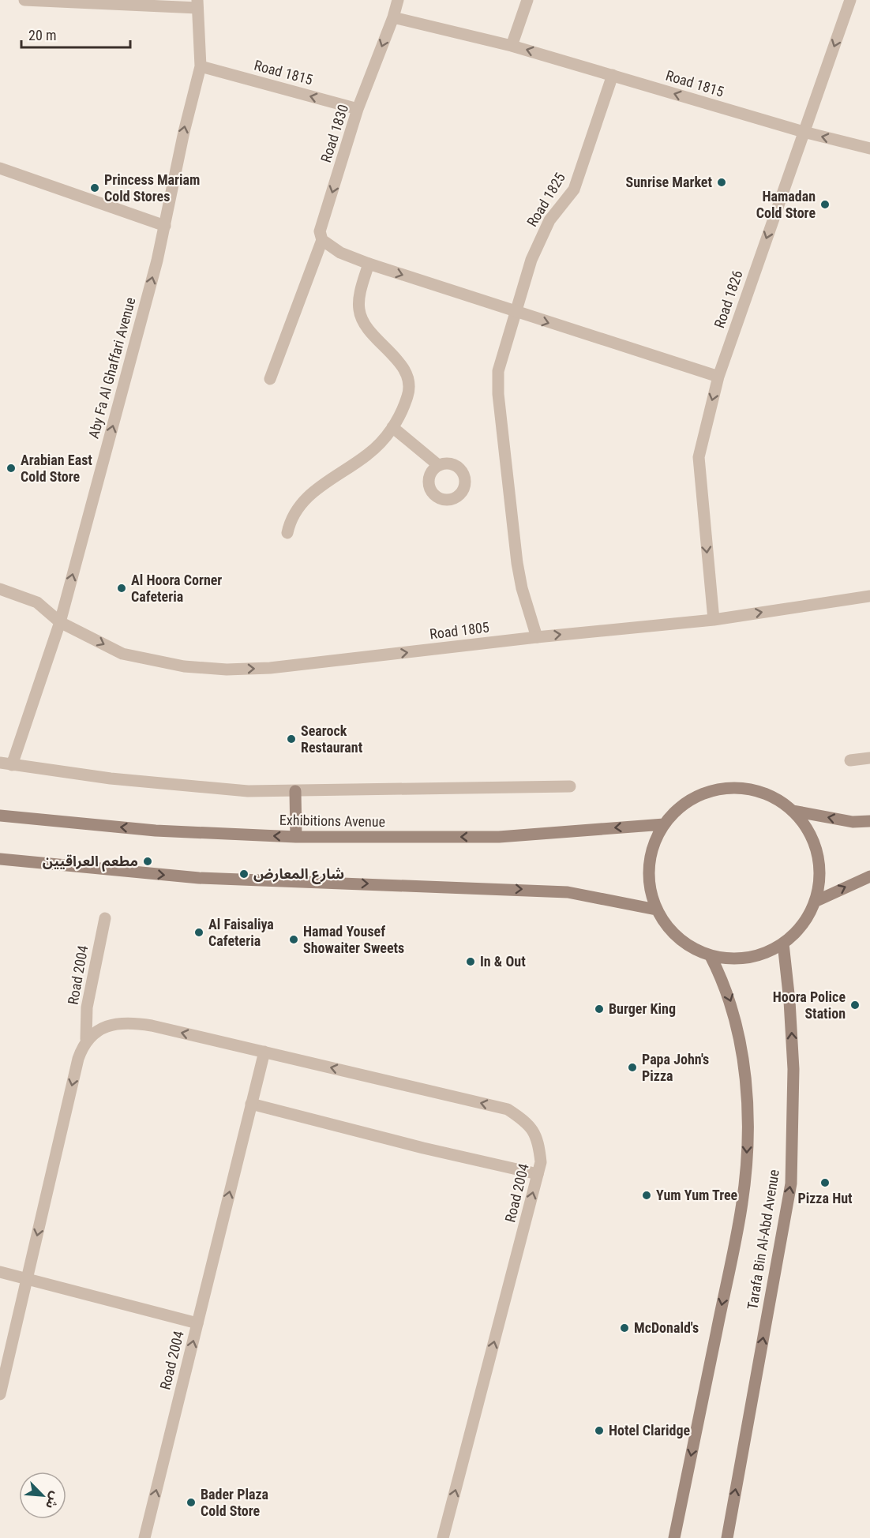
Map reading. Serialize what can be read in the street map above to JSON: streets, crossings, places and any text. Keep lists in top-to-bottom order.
{
  "streets": {
    "main road": ["Exhibitions Avenue", "Tarafa Bin Al-Abd Avenue"],
    "street": [
      "Road 1815",
      "Road 1830",
      "Road 1825",
      "Road 1826",
      "Aby Fa Al Ghaffari Avenue",
      "Road 1805",
      "Road 2004"
    ]
  },
  "crossings": [
    ["Road 1815", "Road 1830"],
    ["Road 1815", "Road 1825"],
    ["Road 1815", "Road 1826"],
    ["Road 1815", "Aby Fa Al Ghaffari Avenue"],
    ["Road 1825", "Road 1805"],
    ["Road 1826", "Road 1805"],
    ["Aby Fa Al Ghaffari Avenue", "Road 1805"]
  ],
  "one_way": [
    "Road 1815",
    "Road 1830",
    "Road 1826",
    "Aby Fa Al Ghaffari Avenue",
    "Road 1805"
  ],
  "places": [
    "Sunrise Market",
    "Princess Mariam Cold Stores",
    "Hamadan Cold Store",
    "Arabian East Cold Store",
    "Al Hoora Corner Cafeteria",
    "Searock Restaurant",
    "مطعم العراقيين",
    "شارع المعارض",
    "Al Faisaliya Cafeteria",
    "Hamad Yousef Showaiter Sweets",
    "In & Out",
    "Hoora Police Station",
    "Burger King",
    "Papa John's Pizza",
    "Pizza Hut",
    "Yum Yum Tree",
    "McDonald's",
    "Hotel Claridge",
    "Bader Plaza Cold Store"
  ],
  "scale_bar": "20 m",
  "north": "bottom right"
}
